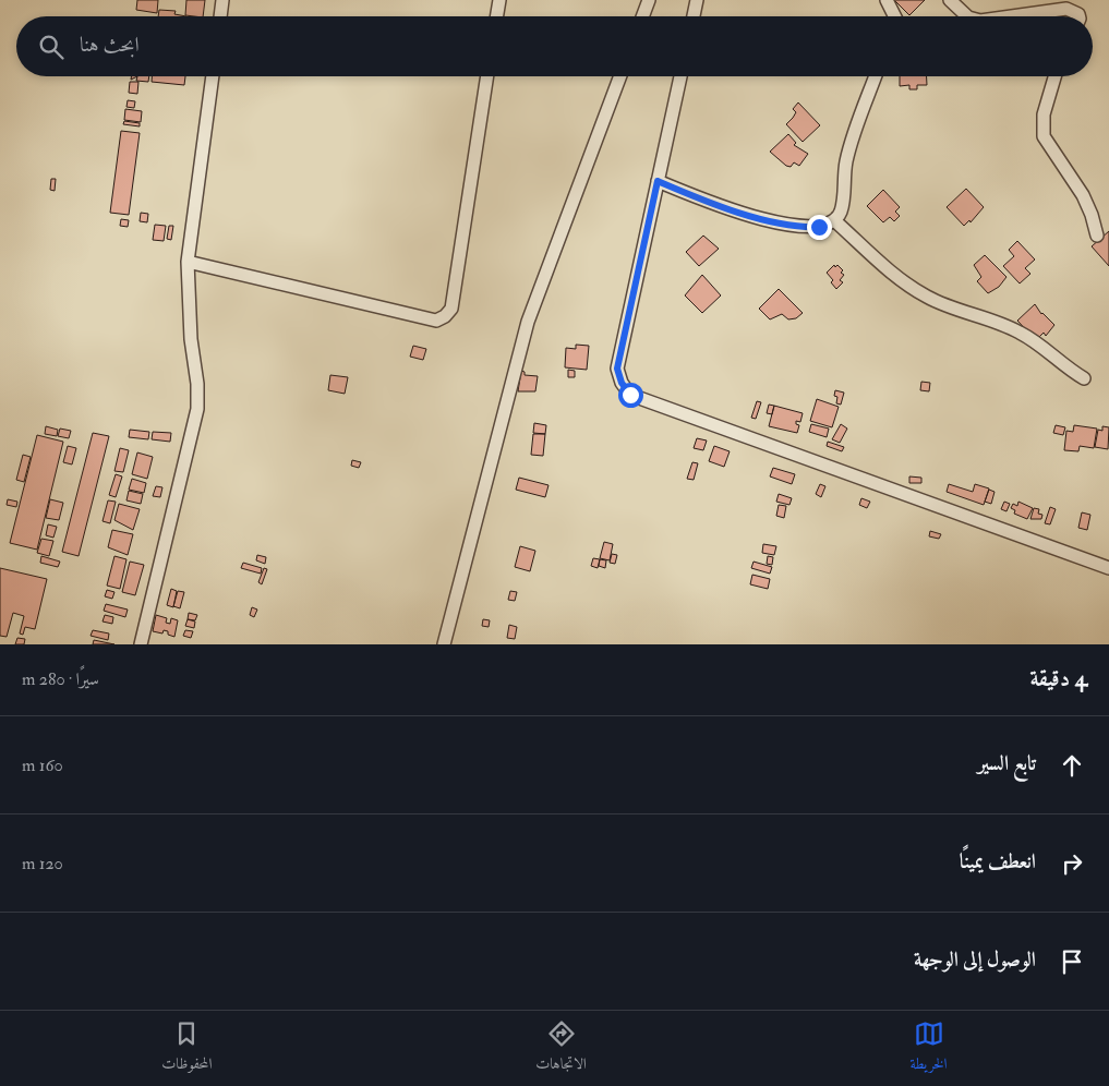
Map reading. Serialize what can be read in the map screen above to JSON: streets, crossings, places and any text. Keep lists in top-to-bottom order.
{
  "page": {
    "search": "ابحث هنا",
    "heading": ["4 دقيقة", "سيرًا · 280 m"],
    "list": [
      ["تابع السير", "160 m"],
      ["انعطف يمينًا", "120 m"],
      "الوصول إلى الوجهة"
    ],
    "nav": ["الخريطة", "الاتجاهات", "المحفوظات"]
  }
}
